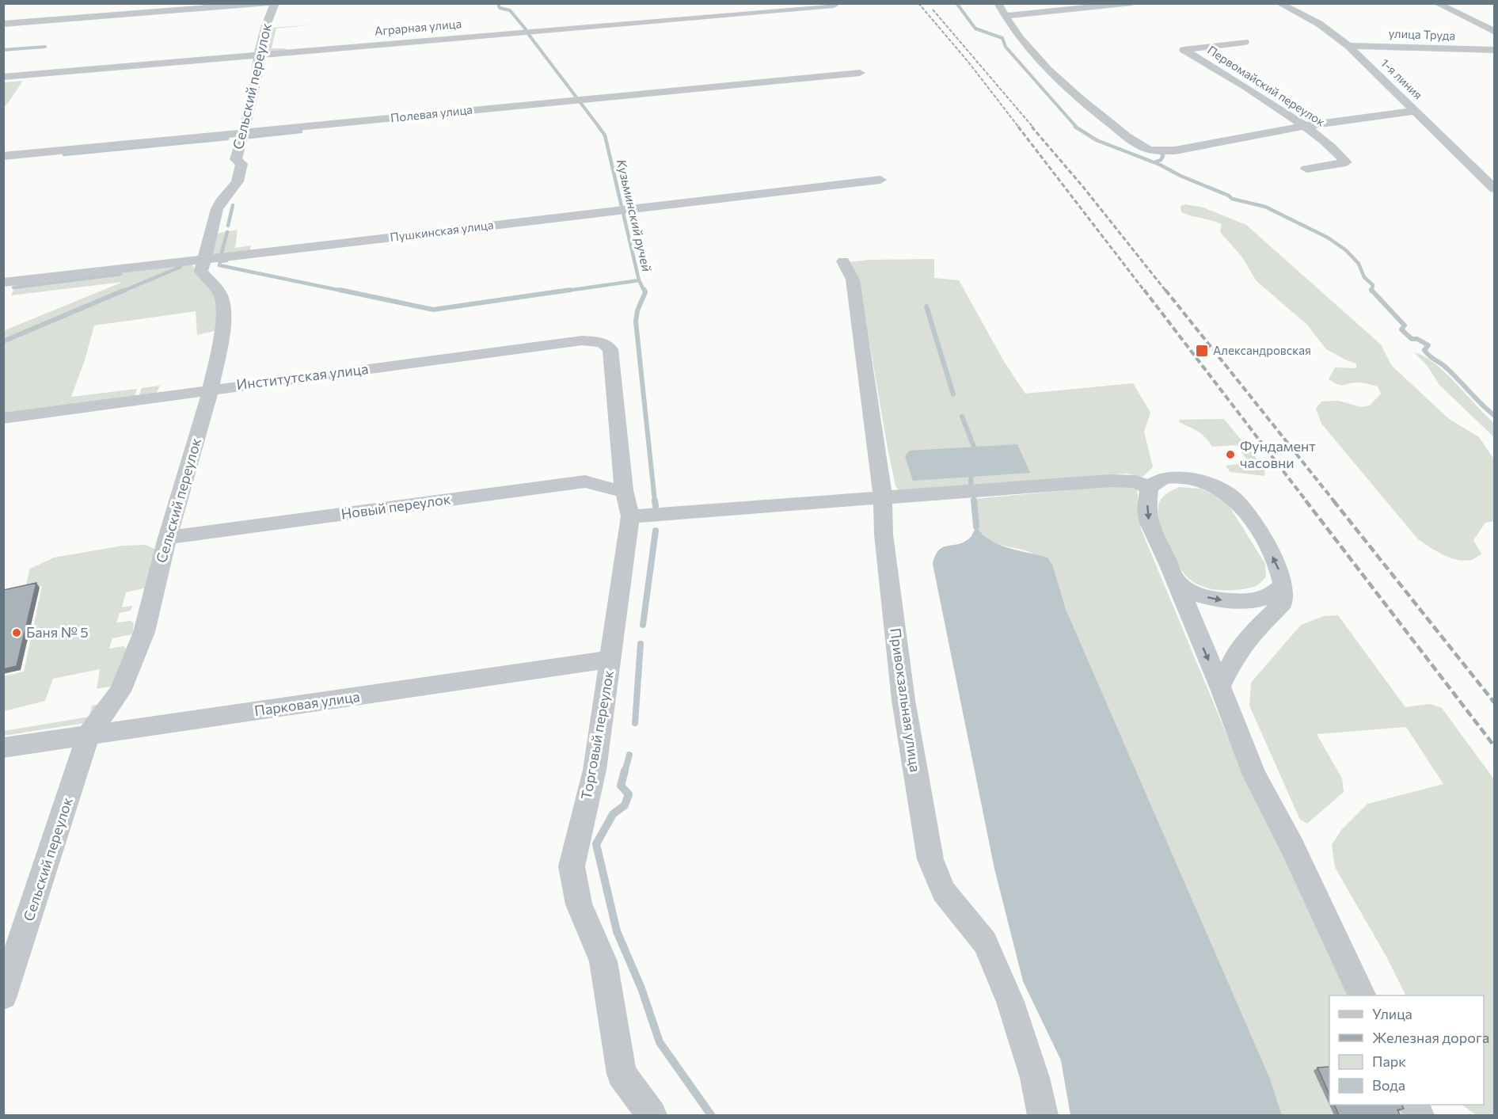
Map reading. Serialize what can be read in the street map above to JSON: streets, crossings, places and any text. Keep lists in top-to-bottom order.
{
  "streets": {
    "street": [
      "Аграрная улица",
      "улица Труда",
      "1-я линия",
      "Сельский переулок",
      "Первомайский переулок",
      "Полевая улица",
      "Пушкинская улица",
      "Институтская улица",
      "Новый переулок",
      "Привокзальная улица",
      "Парковая улица",
      "Торговый переулок"
    ]
  },
  "crossings": [
    ["Аграрная улица", "Сельский переулок"],
    ["улица Труда", "1-я линия"],
    ["Сельский переулок", "Полевая улица"],
    ["Сельский переулок", "Пушкинская улица"],
    ["Сельский переулок", "Институтская улица"],
    ["Сельский переулок", "Новый переулок"],
    ["Сельский переулок", "Парковая улица"],
    ["Институтская улица", "Торговый переулок"],
    ["Новый переулок", "Торговый переулок"],
    ["Парковая улица", "Торговый переулок"]
  ],
  "water": ["Кузьминский ручей"],
  "places": {
    "transit": ["Александровская"],
    "other": ["Фундамент часовни", "Баня № 5"]
  },
  "legend": [
    "Улица",
    "Железная дорога",
    "Парк",
    "Вода"
  ]
}
